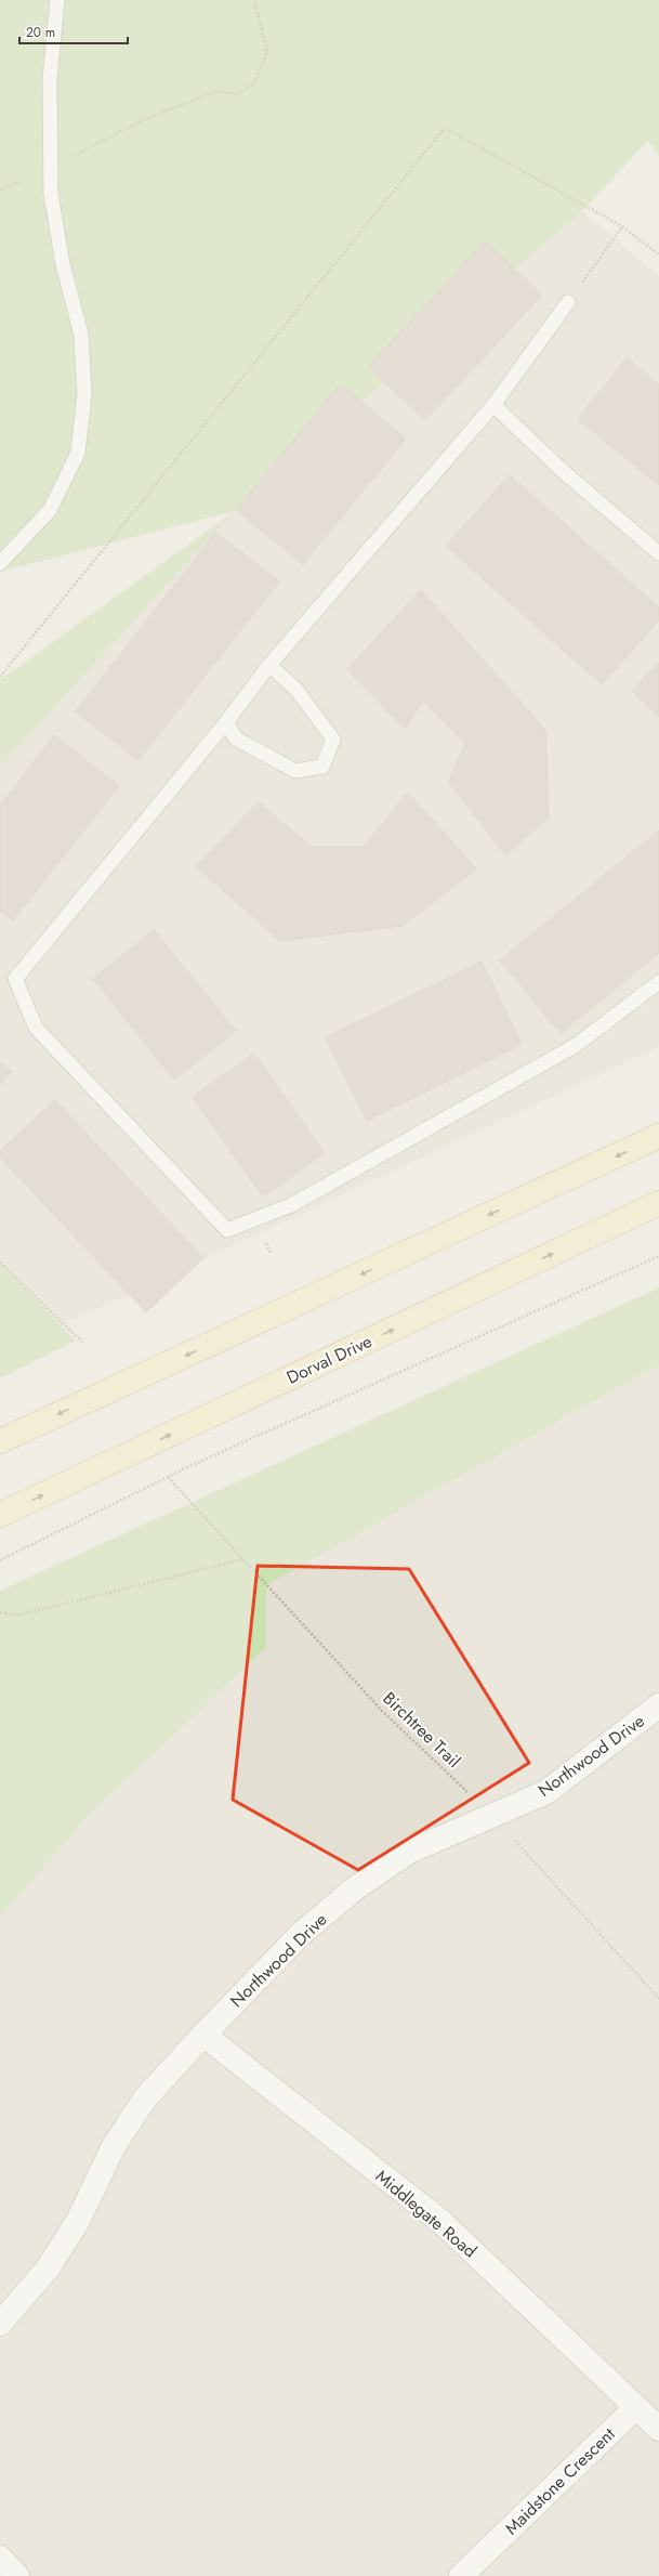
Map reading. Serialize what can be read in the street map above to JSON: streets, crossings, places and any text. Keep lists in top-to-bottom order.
{
  "streets": {
    "main road": ["Dorval Drive"],
    "street": ["Northwood Drive", "Middlegate Road", "Maidstone Crescent"],
    "path": ["Birchtree Trail"]
  },
  "crossings": [
    ["Birchtree Trail", "Northwood Drive"],
    ["Northwood Drive", "Middlegate Road"],
    ["Middlegate Road", "Maidstone Crescent"]
  ],
  "scale_bar": "20 m"
}
